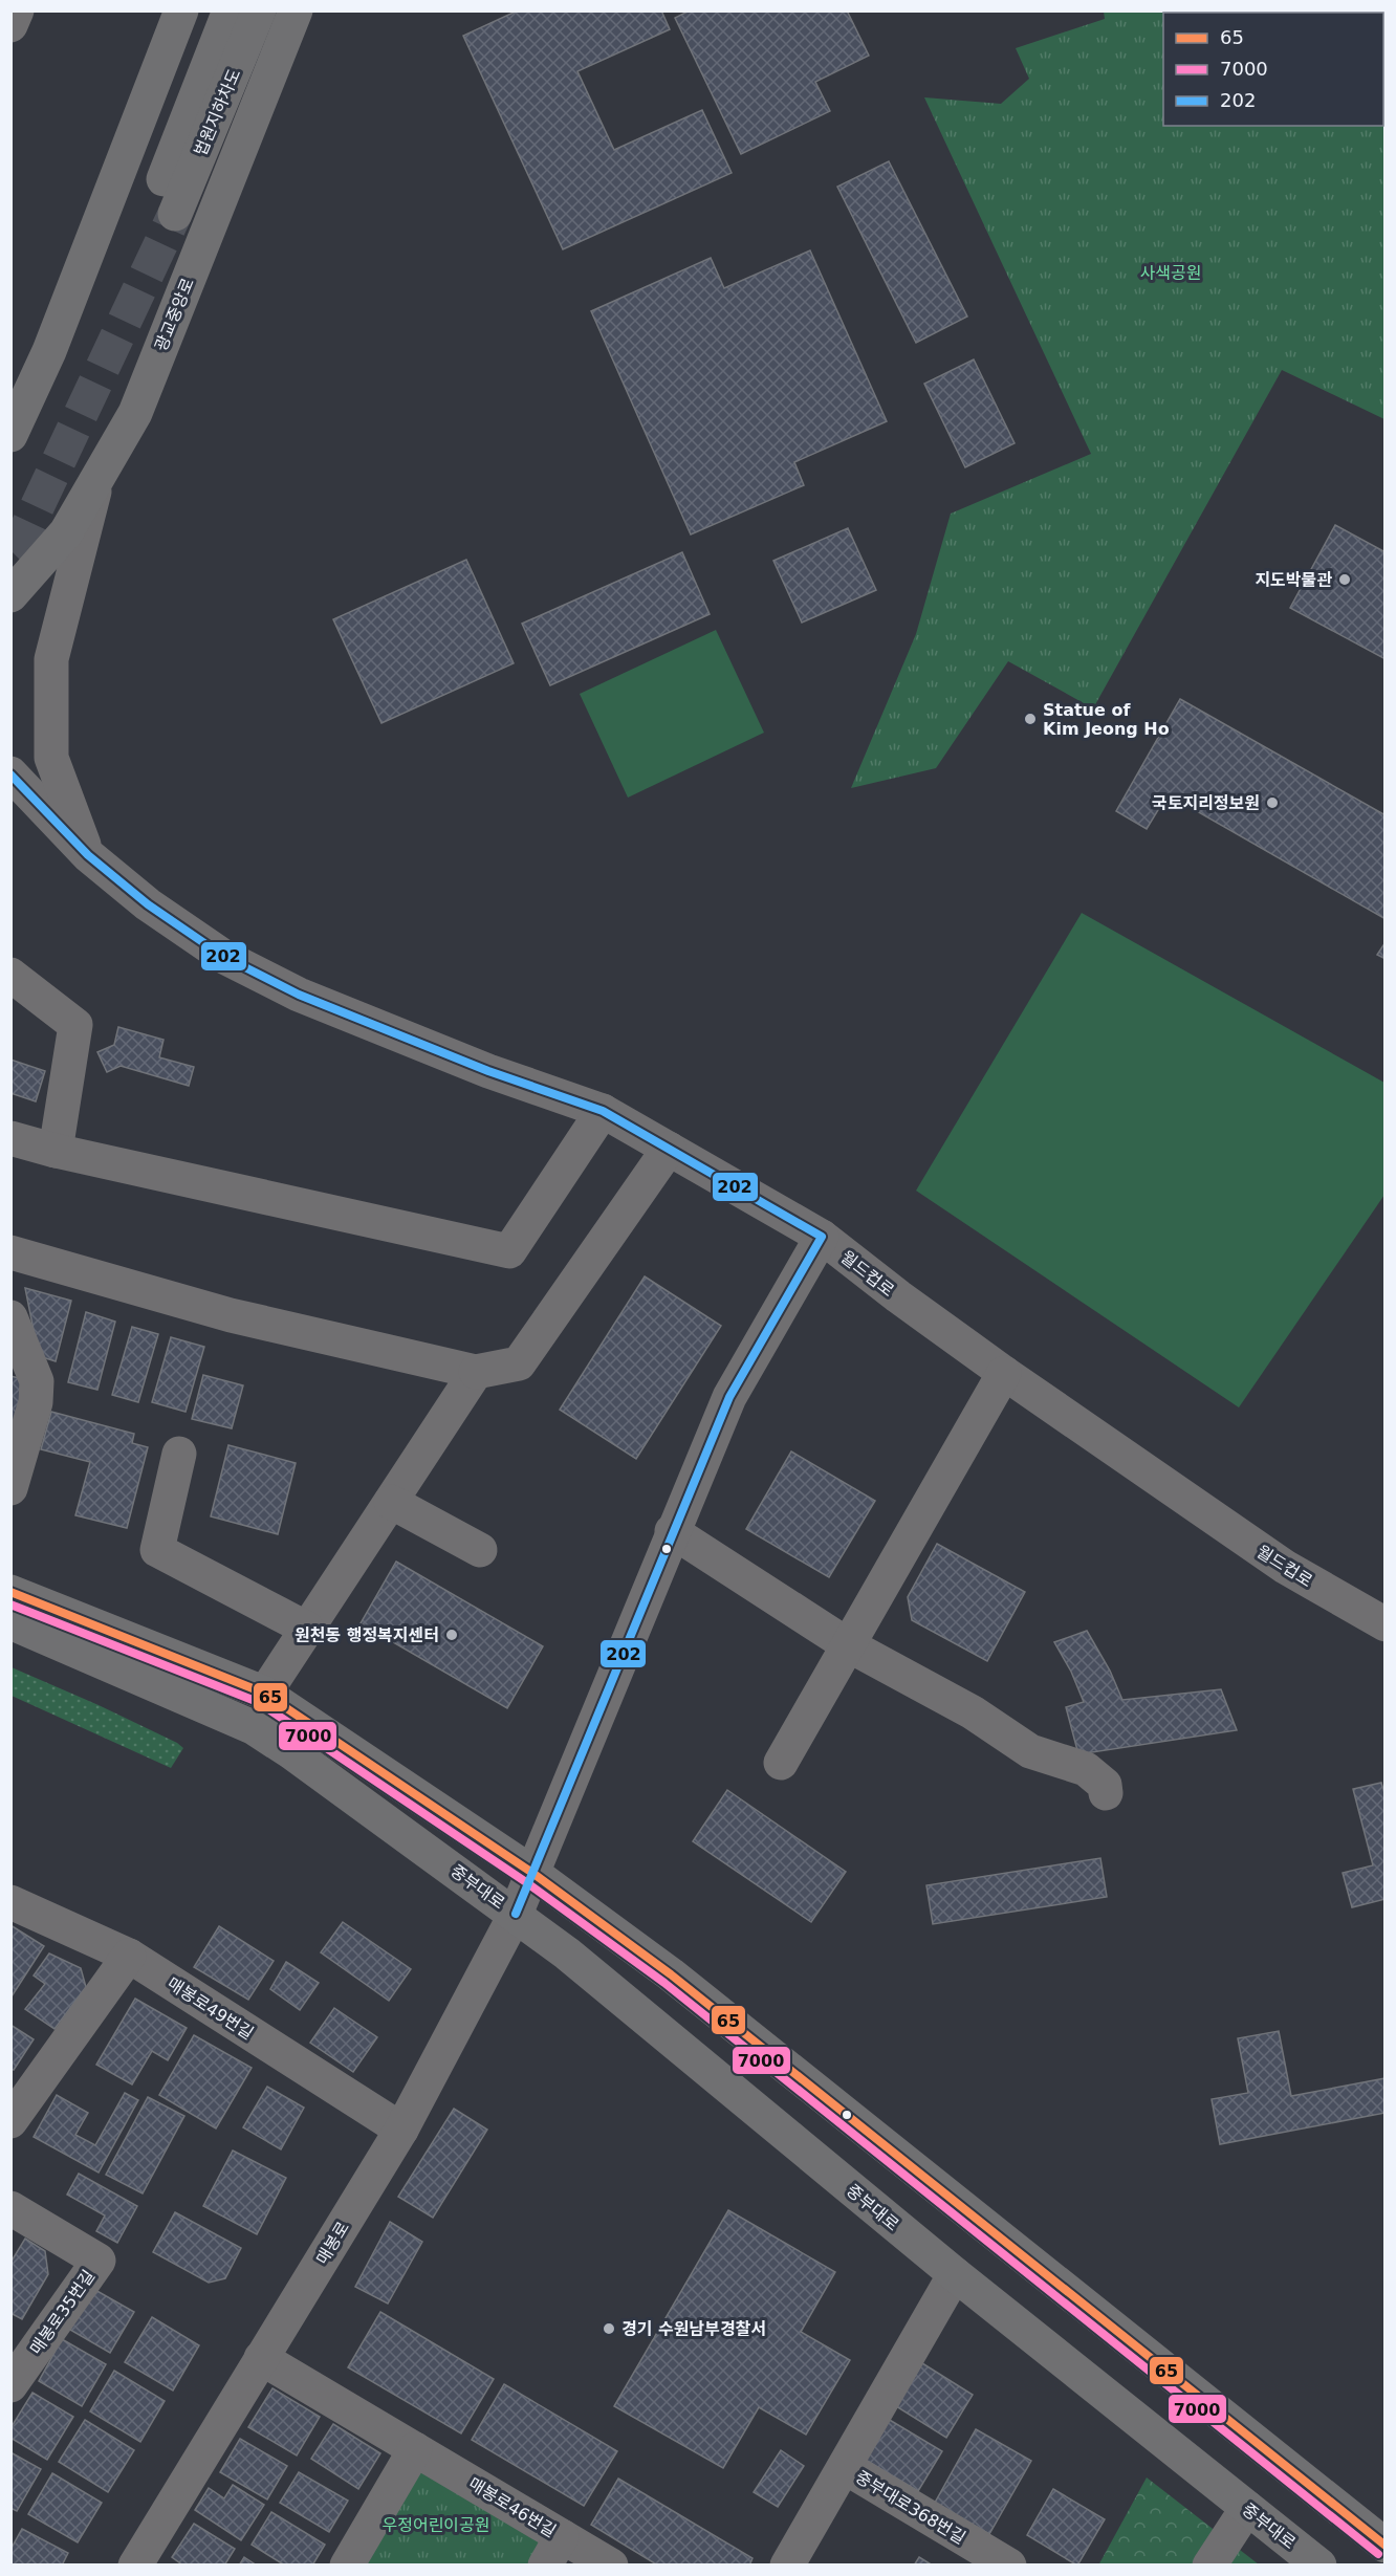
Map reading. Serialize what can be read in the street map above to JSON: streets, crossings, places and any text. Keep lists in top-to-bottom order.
{
  "streets": {
    "main road": ["법원지하차도", "광교중앙로", "중부대로"],
    "street": [
      "월드컵로",
      "매봉로49번길",
      "매봉로",
      "매봉로35번길",
      "매봉로46번길",
      "중부대로368번길"
    ]
  },
  "crossings": [
    ["월드컵로", "매봉로"],
    ["중부대로", "매봉로"],
    ["매봉로49번길", "매봉로"],
    ["매봉로", "매봉로46번길"]
  ],
  "parks": ["사색공원", "우정어린이공원"],
  "places": [
    "지도박물관",
    "Statue of Kim Jeong Ho",
    "국토지리정보원",
    "원천동 행정복지센터",
    "경기 수원남부경찰서"
  ],
  "lines": ["transit line 202", "transit line 65", "transit line 7000"],
  "legend": ["65", "7000", "202"]
}
